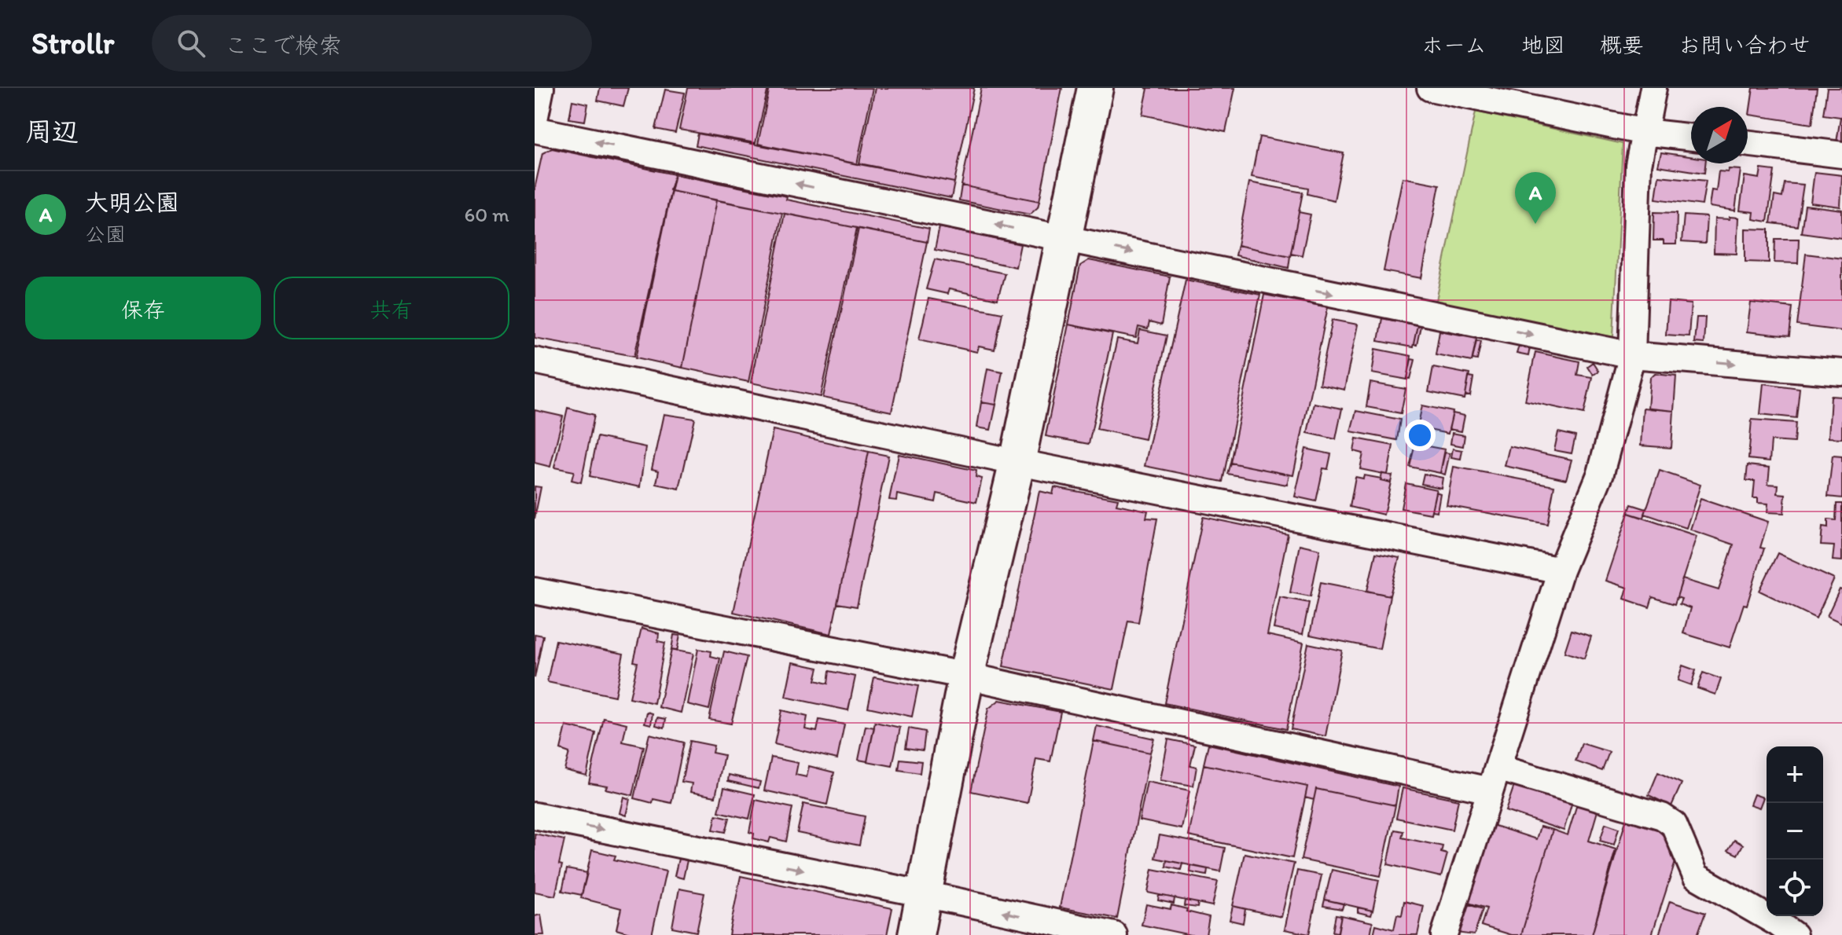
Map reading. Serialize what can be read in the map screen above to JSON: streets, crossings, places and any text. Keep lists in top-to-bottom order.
{
  "north": "top right",
  "page": {
    "header": "Strollr",
    "search": "ここで検索",
    "nav": [
      "ホーム",
      "地図",
      "概要",
      "お問い合わせ"
    ],
    "heading": "周辺",
    "list": [
      {
        "mark": "A",
        "name": "大明公園",
        "note": "公園",
        "value": "60 m"
      }
    ],
    "pins": "A",
    "buttons": ["保存", "共有"],
    "map_buttons": ["+", "−"]
  }
}
